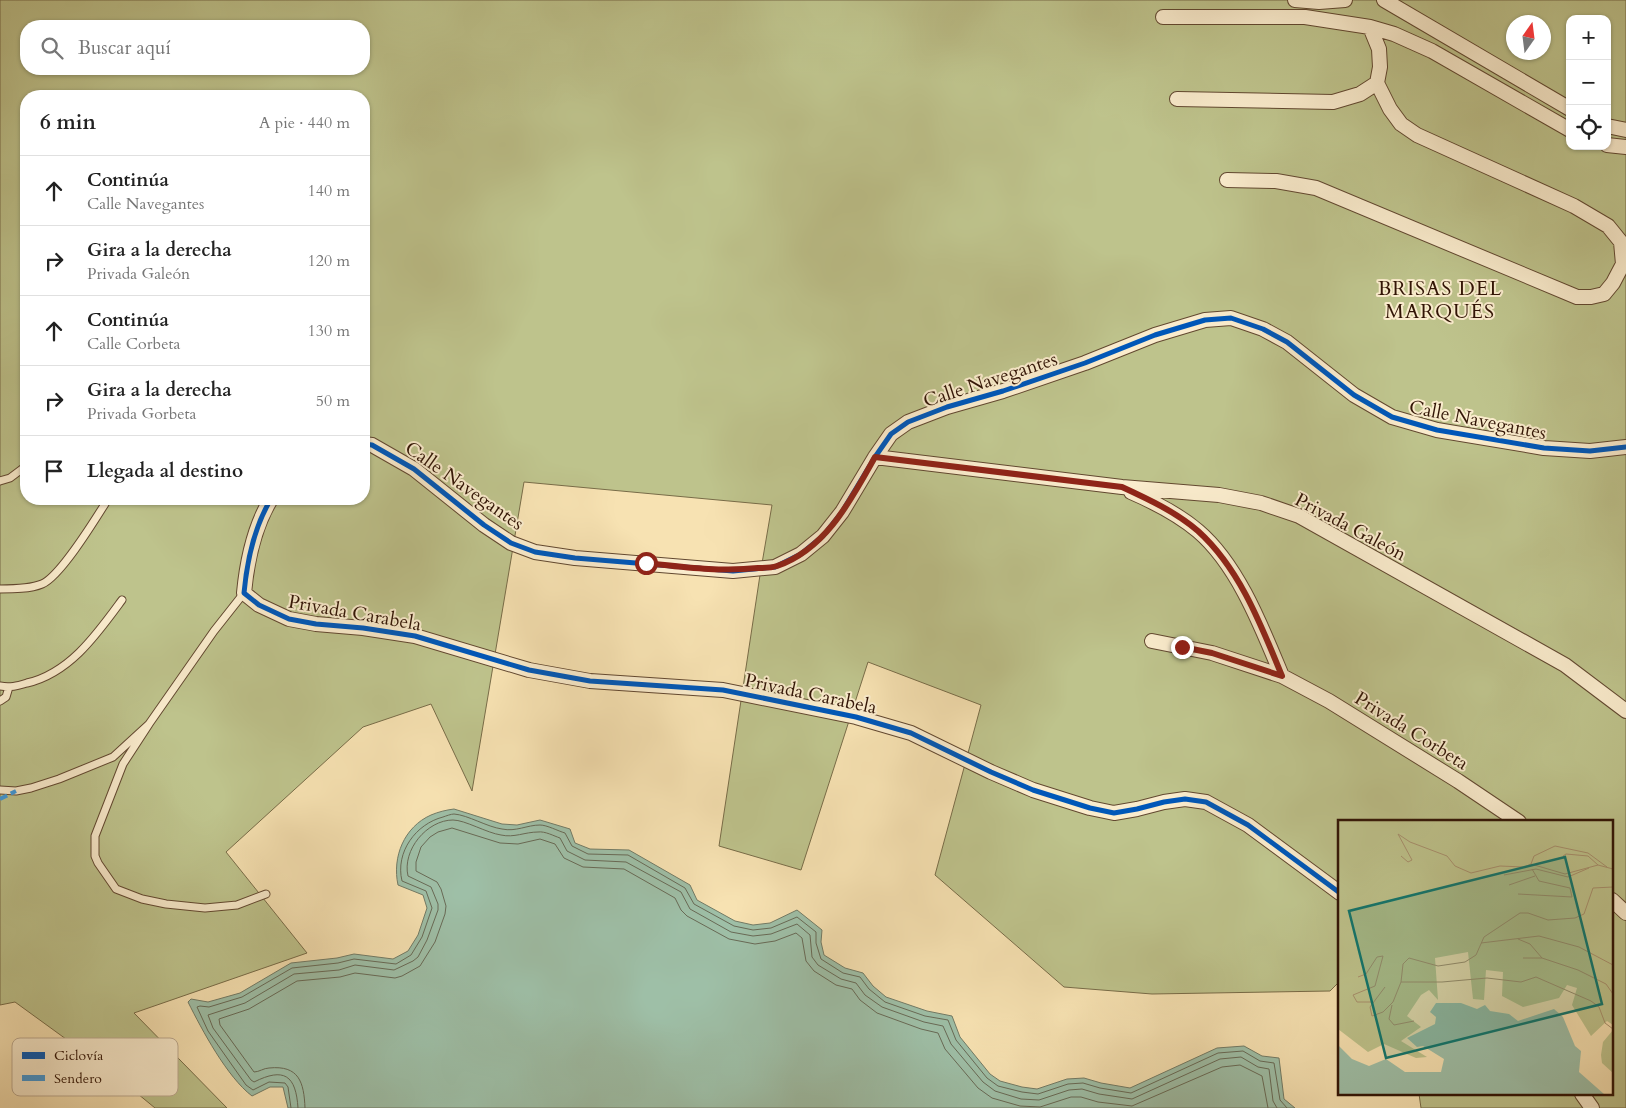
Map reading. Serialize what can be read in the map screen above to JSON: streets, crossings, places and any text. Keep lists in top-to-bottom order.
{
  "streets": {
    "street": [
      "Calle Navegantes",
      "Privada Galeón",
      "Privada Carabela",
      "Privada Corbeta"
    ]
  },
  "crossings": [
    ["Calle Navegantes", "Privada Galeón"]
  ],
  "districts": ["BRISAS DEL MARQUÉS"],
  "legend": ["Ciclovía", "Sendero"],
  "north": "top",
  "page": {
    "map_buttons": ["+", "−"],
    "search": "Buscar aquí",
    "heading": ["6 min", "A pie · 440 m"],
    "list": [
      ["Continúa", "Calle Navegantes", "140 m"],
      ["Gira a la derecha", "Privada Galeón", "120 m"],
      ["Continúa", "Calle Corbeta", "130 m"],
      ["Gira a la derecha", "Privada Gorbeta", "50 m"],
      "Llegada al destino"
    ]
  }
}
